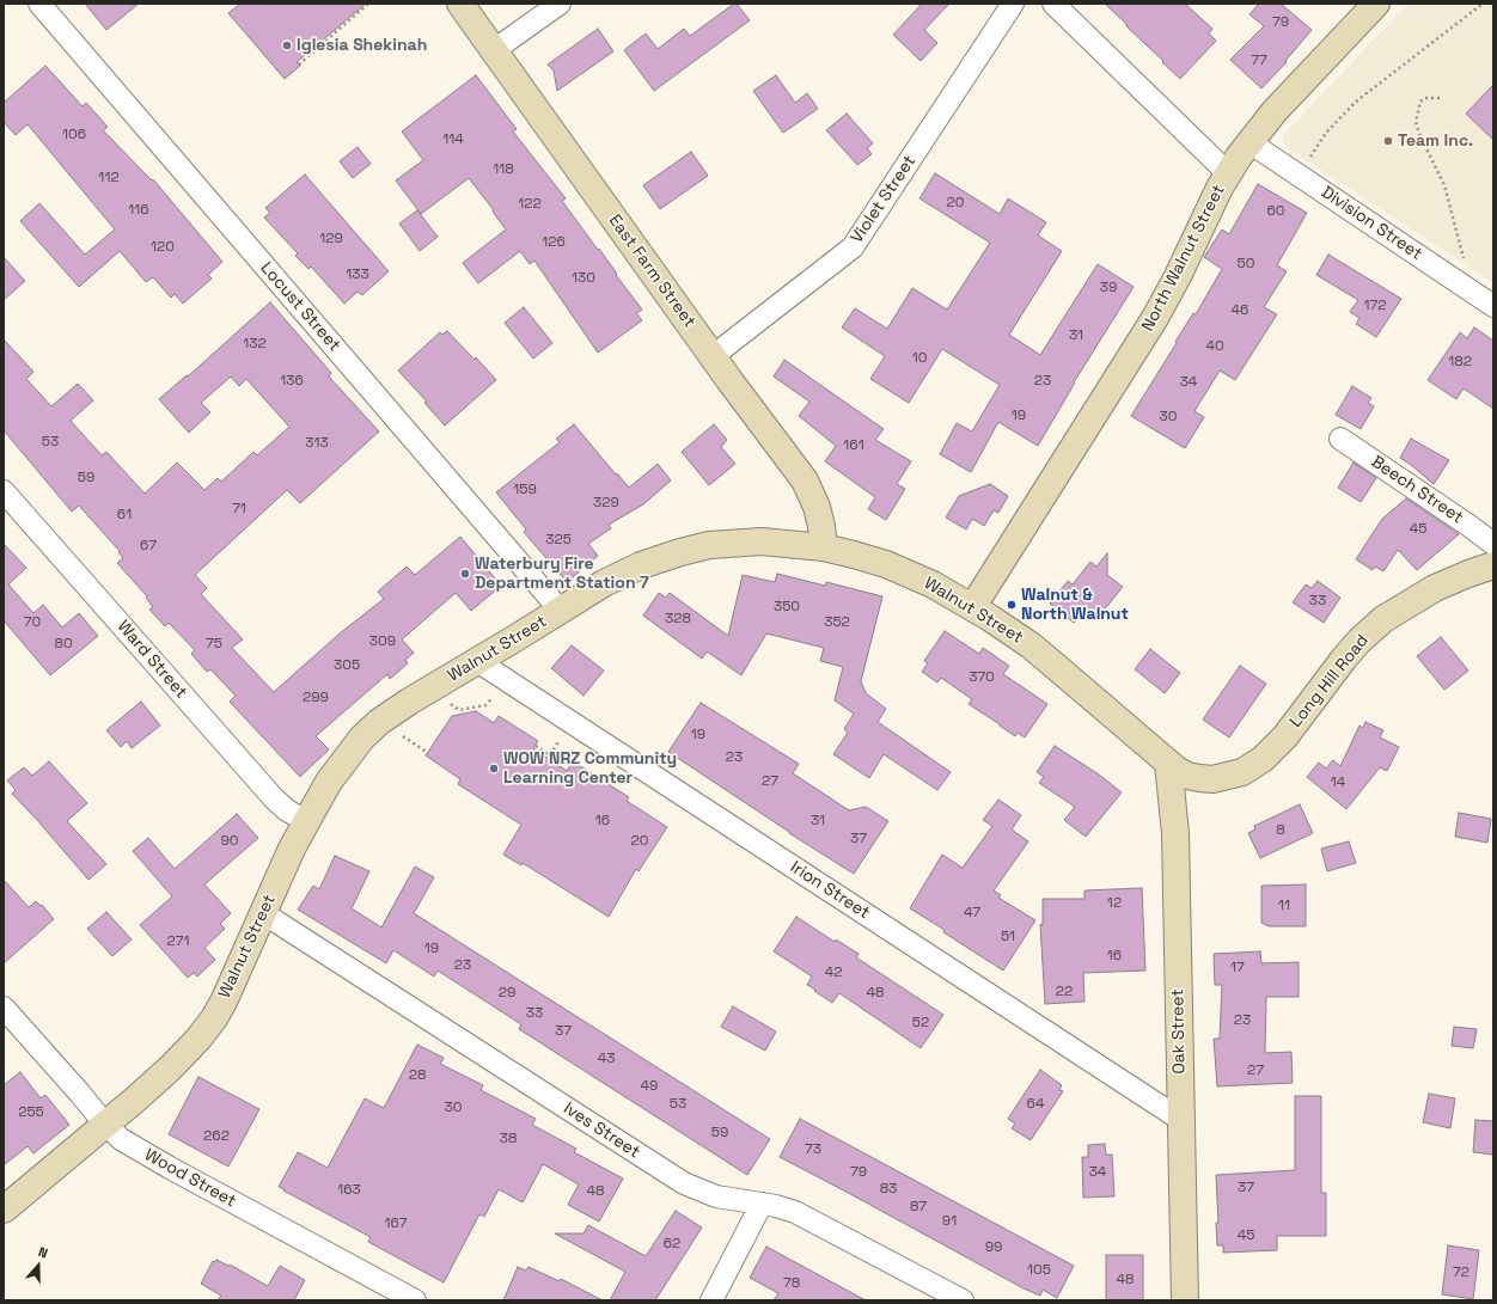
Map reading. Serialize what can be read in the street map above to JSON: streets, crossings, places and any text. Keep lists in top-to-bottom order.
{
  "streets": {
    "main road": [
      "North Walnut Street",
      "East Farm Street",
      "Walnut Street",
      "Long Hill Road",
      "Oak Street"
    ],
    "street": [
      "Violet Street",
      "Division Street",
      "Locust Street",
      "Beech Street",
      "Ward Street",
      "Irion Street",
      "Ives Street",
      "Wood Street"
    ]
  },
  "crossings": [
    ["Violet Street", "East Farm Street"],
    ["Division Street", "North Walnut Street"],
    ["North Walnut Street", "Walnut Street"],
    ["East Farm Street", "Walnut Street"],
    ["Locust Street", "Walnut Street"],
    ["Walnut Street", "Ward Street"],
    ["Walnut Street", "Long Hill Road"],
    ["Walnut Street", "Irion Street"],
    ["Walnut Street", "Oak Street"],
    ["Walnut Street", "Ives Street"],
    ["Walnut Street", "Wood Street"],
    ["Long Hill Road", "Oak Street"],
    ["Irion Street", "Oak Street"]
  ],
  "places": [
    "Iglesia Shekinah",
    "Team Inc.",
    "Waterbury Fire Department Station 7",
    "Walnut & North Walnut",
    "WOW NRZ Community Learning Center"
  ],
  "house_numbers": [
    "79",
    "77",
    "106",
    "114",
    "118",
    "112",
    "20",
    "122",
    "116",
    "60",
    "129",
    "126",
    "120",
    "50",
    "133",
    "130",
    "39",
    "172",
    "46",
    "31",
    "132",
    "40",
    "10",
    "182",
    "136",
    "23",
    "34",
    "19",
    "30",
    "53",
    "313",
    "161",
    "59",
    "159",
    "329",
    "71",
    "61",
    "45",
    "325",
    "67",
    "33",
    "350",
    "328",
    "70",
    "352",
    "309",
    "80",
    "75",
    "305",
    "370",
    "299",
    "19",
    "23",
    "27",
    "14",
    "16",
    "31",
    "8",
    "37",
    "90",
    "20",
    "12",
    "11",
    "47",
    "51",
    "271",
    "19",
    "16",
    "23",
    "17",
    "42",
    "22",
    "29",
    "48",
    "33",
    "23",
    "52",
    "37",
    "43",
    "27",
    "28",
    "49",
    "53",
    "64",
    "30",
    "255",
    "59",
    "262",
    "38",
    "73",
    "79",
    "34",
    "37",
    "83",
    "163",
    "48",
    "87",
    "91",
    "167",
    "45",
    "62",
    "99",
    "105",
    "72",
    "48",
    "78"
  ],
  "north": "top"
}
